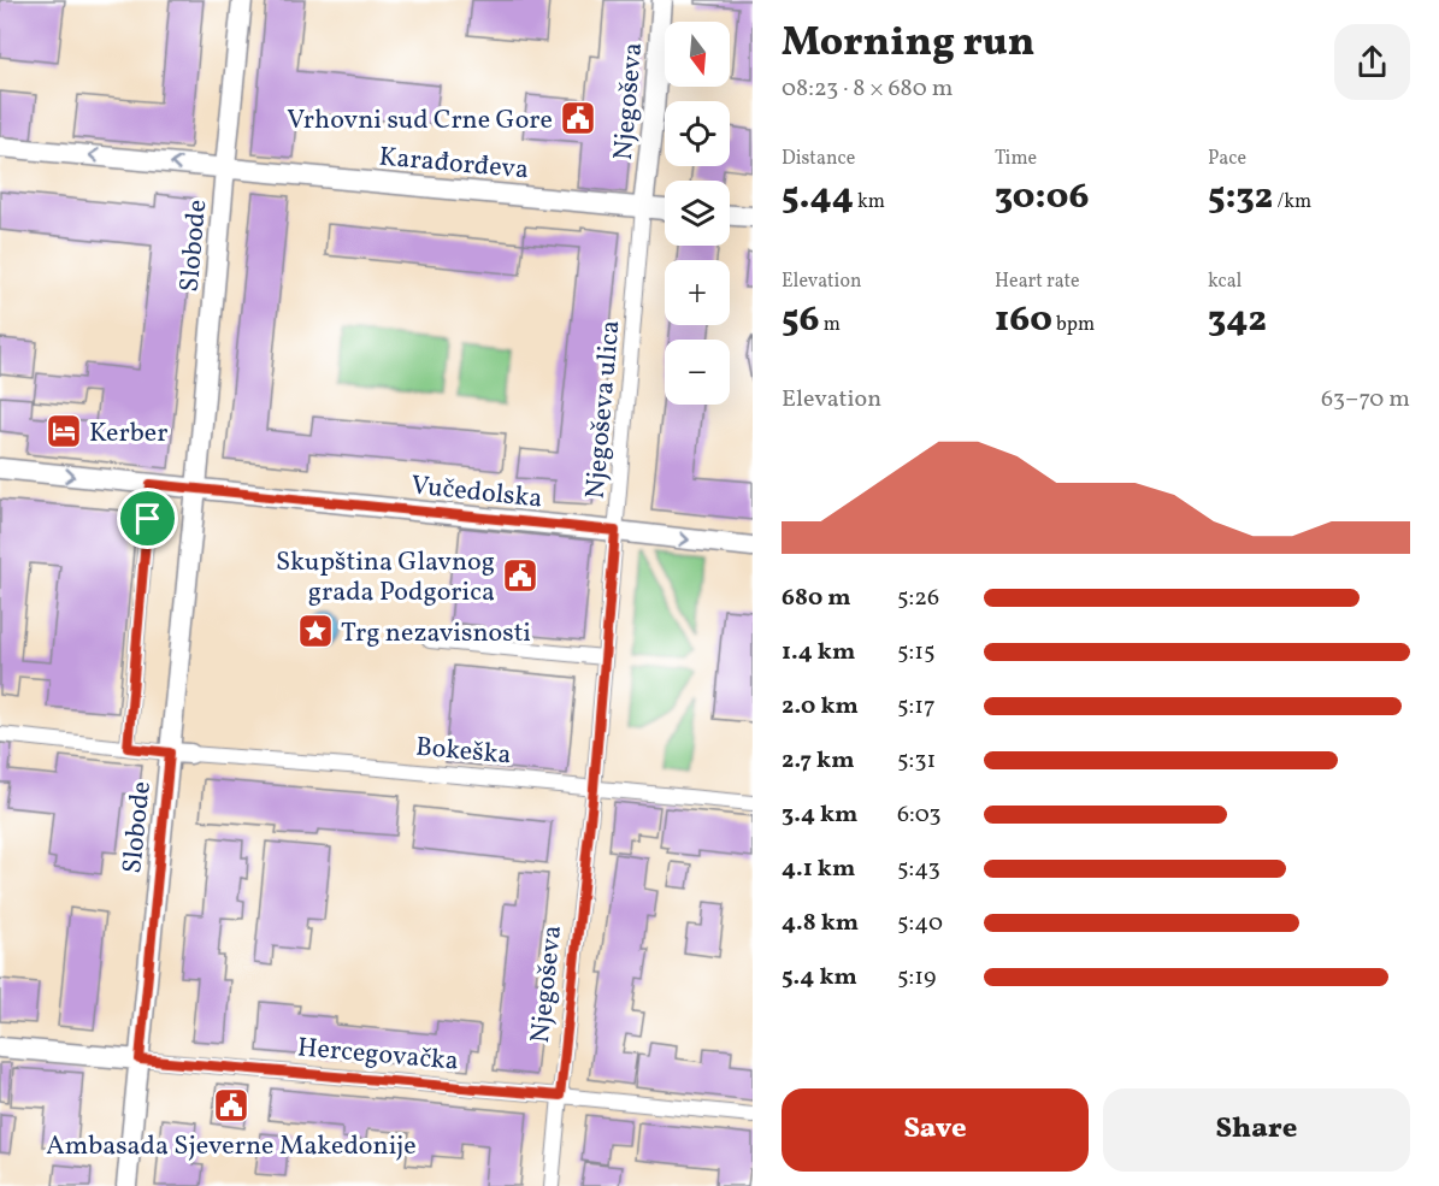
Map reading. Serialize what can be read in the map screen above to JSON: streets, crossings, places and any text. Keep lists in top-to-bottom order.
{
  "streets": {
    "street": [
      "Njegoševa",
      "Karađorđeva",
      "Slobode",
      "Njegoševa ulica",
      "Vučedolska",
      "Bokeška",
      "Hercegovačka"
    ]
  },
  "crossings": [
    ["Njegoševa", "Karađorđeva"],
    ["Njegoševa", "Njegoševa ulica"],
    ["Njegoševa", "Bokeška"],
    ["Njegoševa", "Hercegovačka"],
    ["Karađorđeva", "Slobode"],
    ["Karađorđeva", "Njegoševa ulica"],
    ["Slobode", "Vučedolska"],
    ["Slobode", "Bokeška"],
    ["Slobode", "Hercegovačka"],
    ["Njegoševa ulica", "Vučedolska"],
    ["Njegoševa ulica", "Bokeška"]
  ],
  "one_way": ["Vučedolska"],
  "places": {
    "public building": ["Vrhovni sud Crne Gore", "Skupština Glavnog grada Podgorica", "Ambasada Sjeverne Makedonije"],
    "hotel": ["Kerber"],
    "place": ["Trg nezavisnosti"]
  },
  "north": "bottom",
  "page": {
    "heading": ["Morning run", "08:23 · 8 × 680 m"],
    "map_buttons": ["+", "−"],
    "stats": [
      ["Distance", "5.44 km"],
      ["Time", "30:06"],
      ["Pace", "5:32 /km"],
      ["Elevation", "56 m"],
      ["Heart rate", "160 bpm"],
      ["kcal", "342"]
    ],
    "chart": ["Elevation", "63–70 m"],
    "list": [
      {
        "name": "680 m",
        "note": "5:26"
      },
      {
        "name": "1.4 km",
        "note": "5:15"
      },
      {
        "name": "2.0 km",
        "note": "5:17"
      },
      {
        "name": "2.7 km",
        "note": "5:31"
      },
      {
        "name": "3.4 km",
        "note": "6:03"
      },
      {
        "name": "4.1 km",
        "note": "5:43"
      },
      {
        "name": "4.8 km",
        "note": "5:40"
      },
      {
        "name": "5.4 km",
        "note": "5:19"
      }
    ],
    "buttons": ["Save", "Share"]
  }
}
